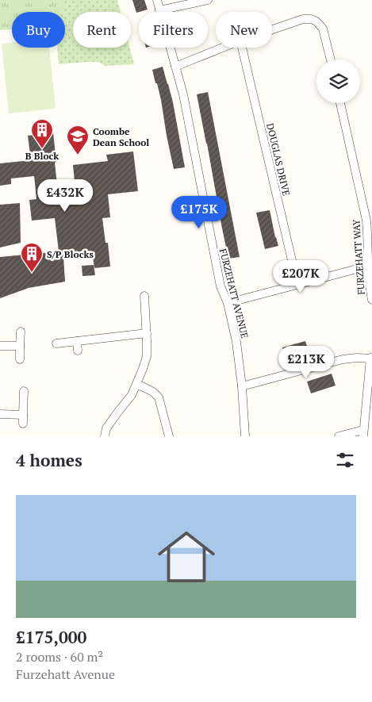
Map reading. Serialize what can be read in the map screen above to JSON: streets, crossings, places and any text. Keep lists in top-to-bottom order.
{
  "streets": {
    "street": ["DOUGLAS DRIVE", "FURZEHATT WAY", "FURZEHATT AVENUE"]
  },
  "places": {
    "building": ["B Block", "S/P Blocks"],
    "school or university": ["Coombe Dean School"]
  },
  "page": {
    "chip": [
      "Buy",
      "Rent",
      "Filters",
      "New"
    ],
    "price": [
      "£432K",
      "£175K",
      "£207K",
      "£213K"
    ],
    "heading": "4 homes",
    "list": [
      {
        "name": "£175,000",
        "note": "2 rooms · 60 m² · Furzehatt Avenue"
      }
    ]
  }
}
